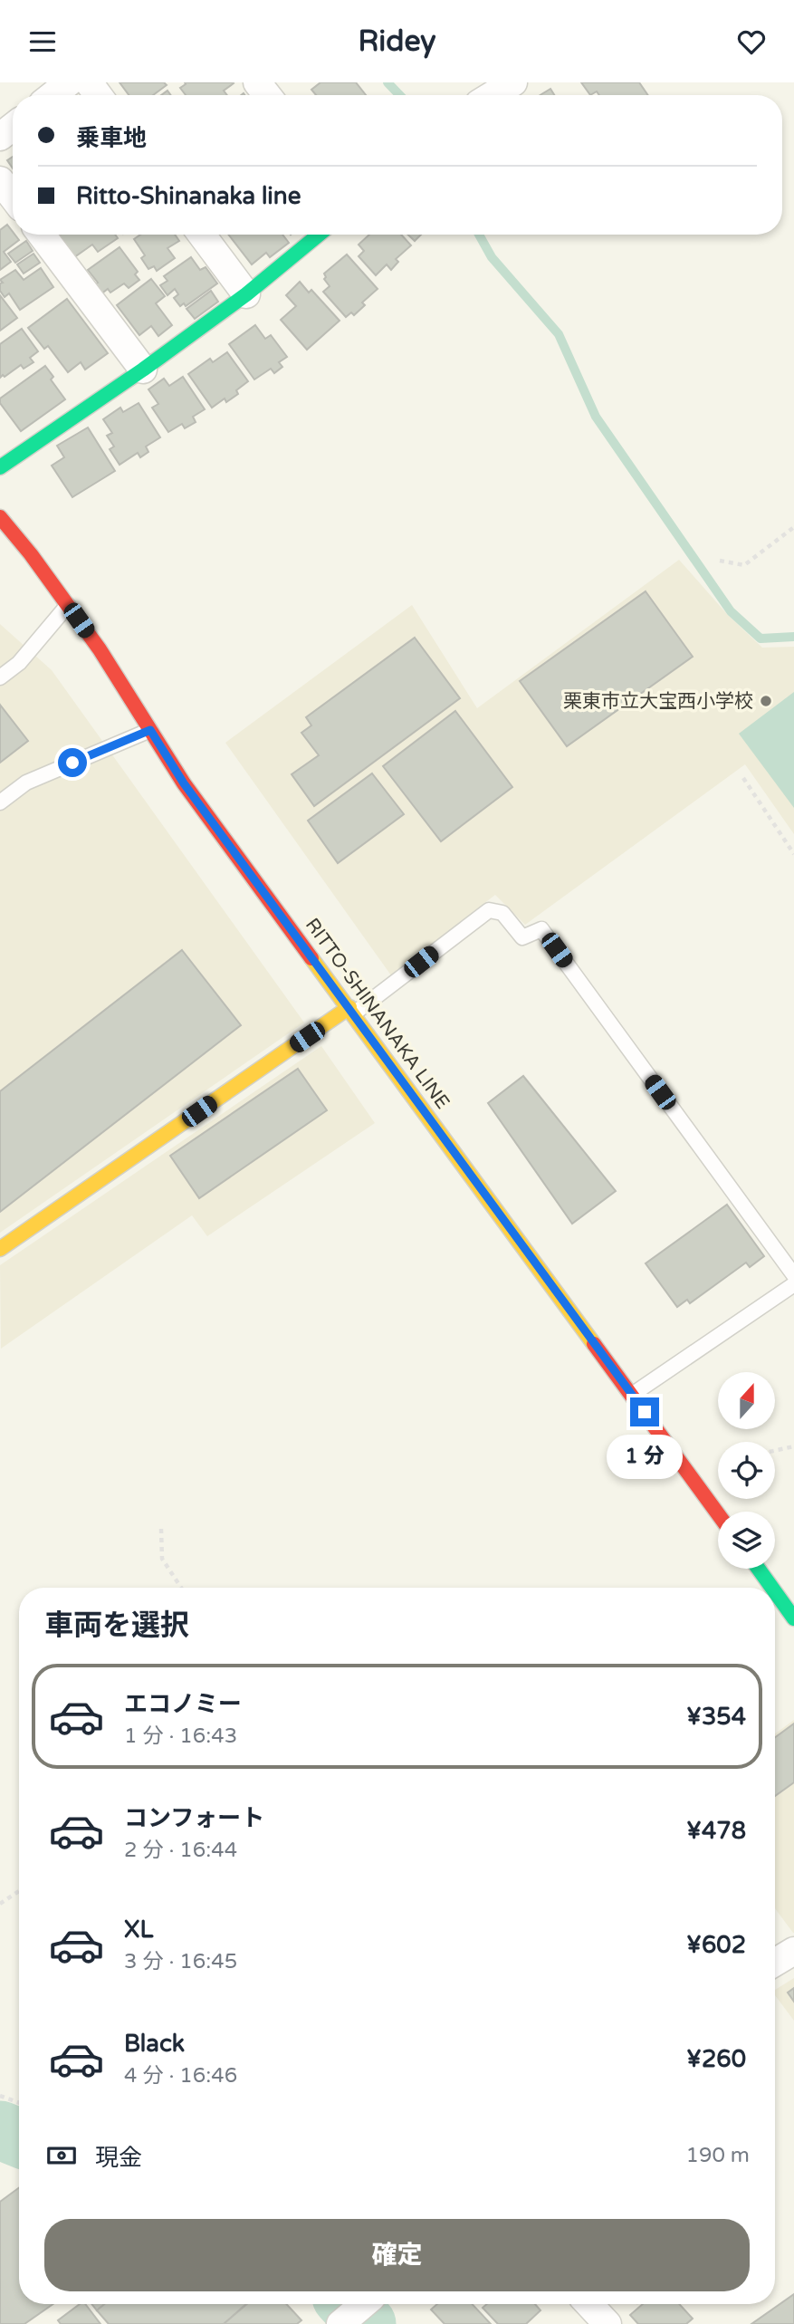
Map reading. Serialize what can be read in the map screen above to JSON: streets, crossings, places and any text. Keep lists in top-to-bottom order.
{
  "streets": {
    "main road": ["RITTO-SHINANAKA LINE"]
  },
  "places": ["栗東市立大宝西小学校"],
  "north": "top",
  "page": {
    "header": "Ridey",
    "banner": ["乗車地", "Ritto-Shinanaka line"],
    "bubble": "1 分",
    "heading": "車両を選択",
    "list": [
      {
        "name": "エコノミー",
        "note": "1 分 · 16:43",
        "value": "¥354"
      },
      {
        "name": "コンフォート",
        "note": "2 分 · 16:44",
        "value": "¥478"
      },
      {
        "name": "XL",
        "note": "3 分 · 16:45",
        "value": "¥602"
      },
      {
        "name": "Black",
        "note": "4 分 · 16:46",
        "value": "¥260"
      }
    ],
    "pay": ["現金", "190 m"],
    "buttons": "確定"
  }
}
